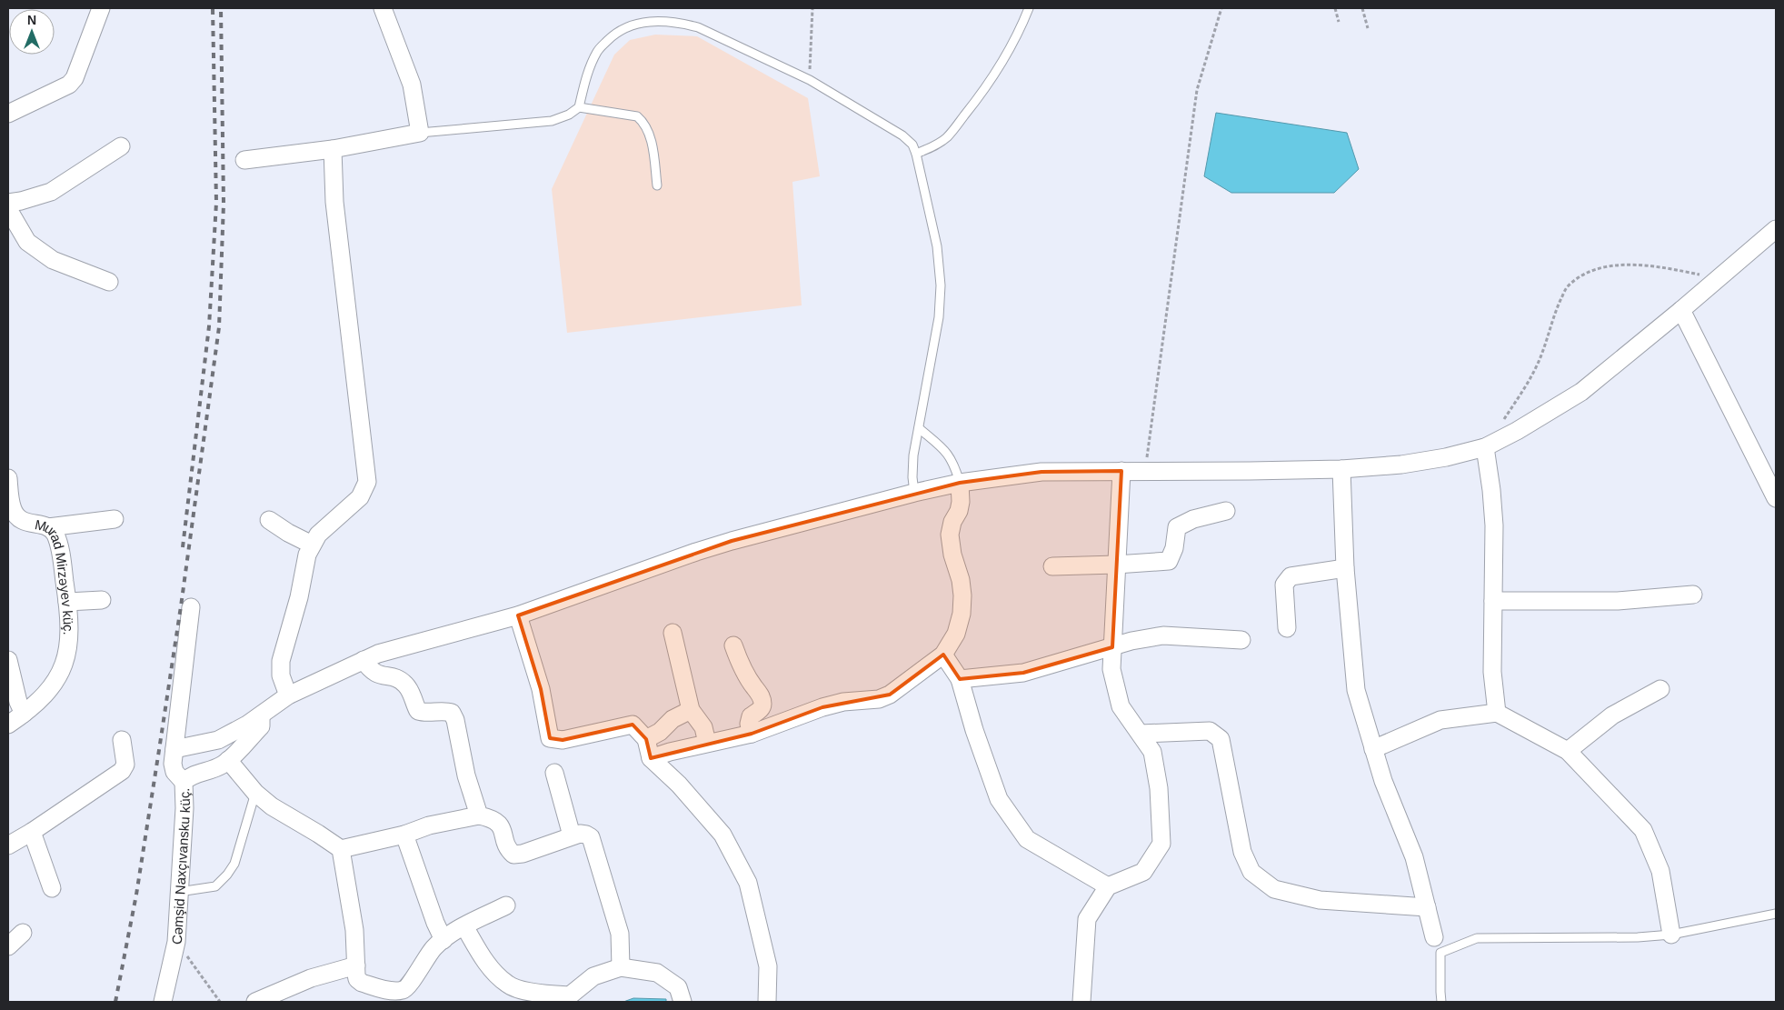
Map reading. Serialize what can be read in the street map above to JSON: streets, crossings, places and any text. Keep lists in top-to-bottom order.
{
  "streets": {
    "street": ["Murad Mirzəyev küç.", "Cəmşid Naxçıvansku küç."]
  },
  "north": "top"
}
